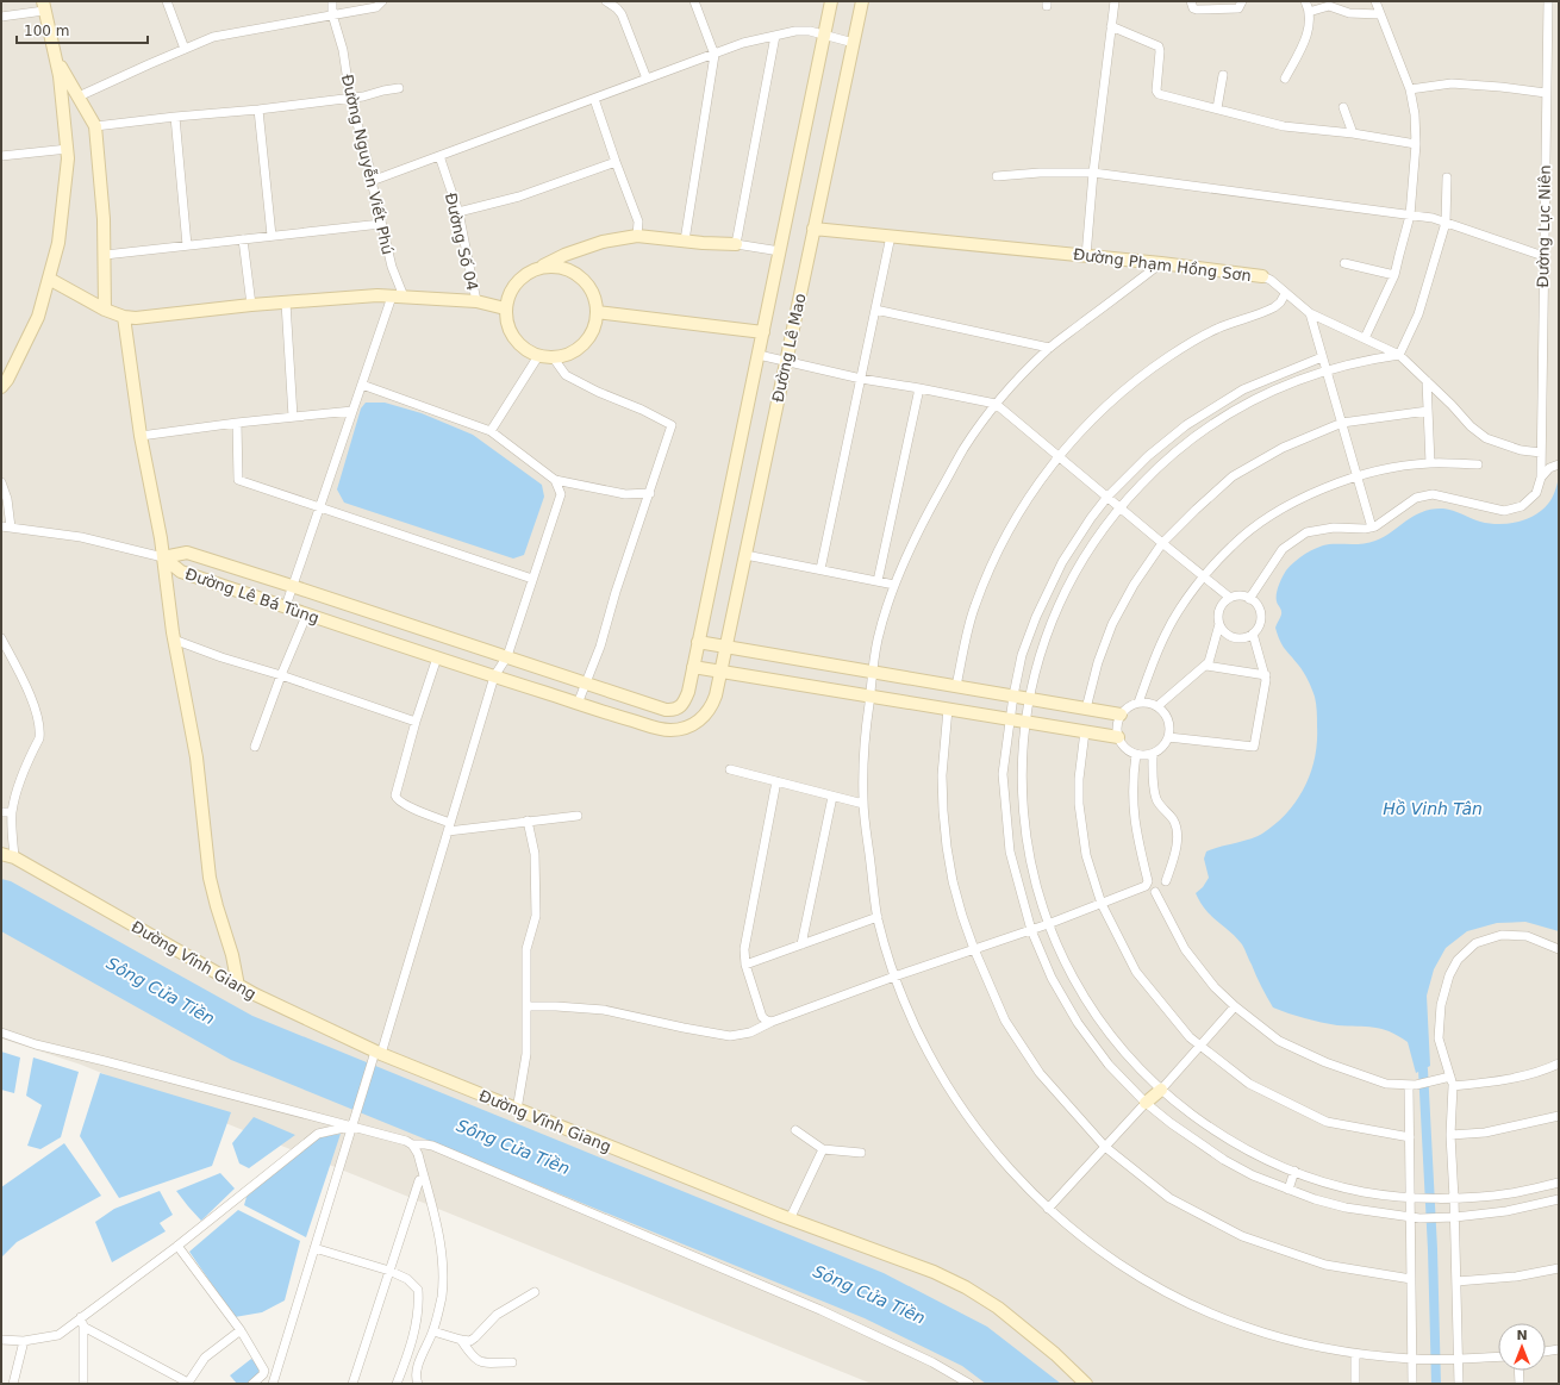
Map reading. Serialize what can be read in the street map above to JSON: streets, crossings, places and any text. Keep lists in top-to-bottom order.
{
  "streets": {
    "street": [
      "Đường Nguyễn Viết Phú",
      "Đường Lục Niên",
      "Đường Số 04",
      "Đường Phạm Hồng Sơn",
      "Đường Lê Mao",
      "Đường Lê Bá Tùng",
      "Đường Vĩnh Giang"
    ]
  },
  "crossings": [
    ["Đường Lục Niên", "Đường Phạm Hồng Sơn"],
    ["Đường Phạm Hồng Sơn", "Đường Lê Mao"],
    ["Đường Lê Mao", "Đường Lê Bá Tùng"]
  ],
  "water": ["Hồ Vinh Tân", "Sông Cửa Tiền"],
  "scale_bar": "100 m",
  "north": "top"
}
